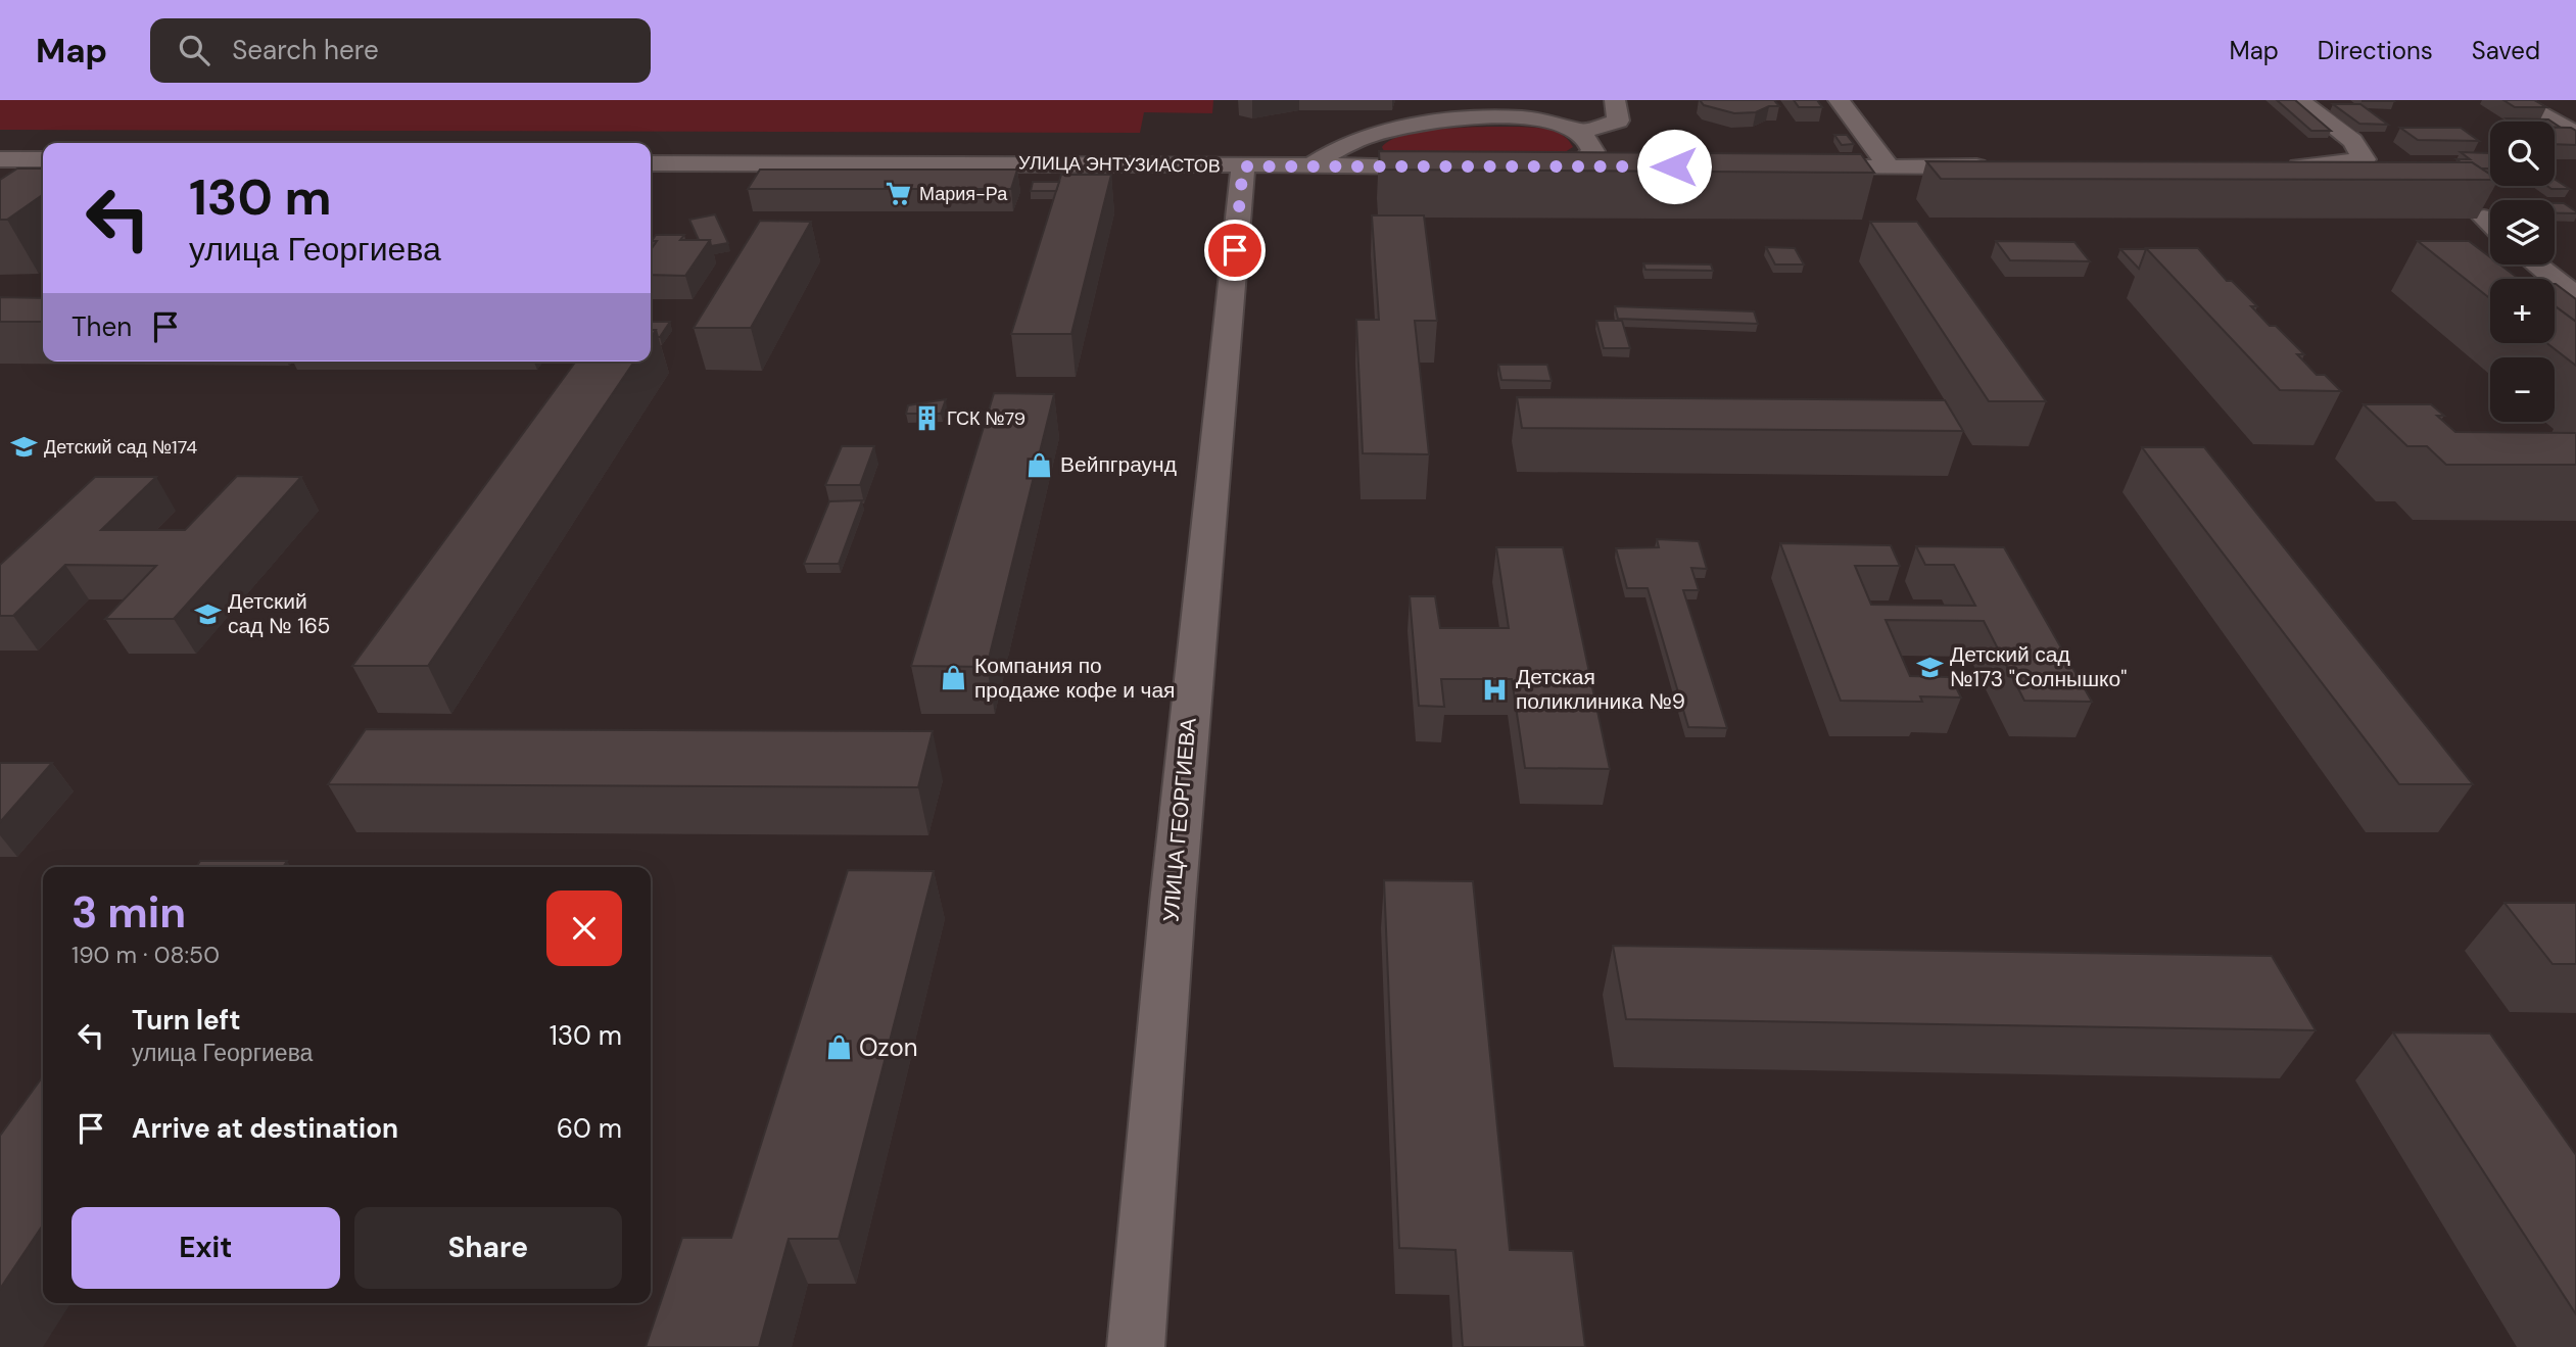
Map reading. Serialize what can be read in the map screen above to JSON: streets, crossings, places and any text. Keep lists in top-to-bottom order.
{
  "streets": {
    "street": ["УЛИЦА ЭНТУЗИАСТОВ", "УЛИЦА ГЕОРГИЕВА"]
  },
  "crossings": [
    ["УЛИЦА ЭНТУЗИАСТОВ", "УЛИЦА ГЕОРГИЕВА"]
  ],
  "places": {
    "supermarket": ["Мария-Ра"],
    "building": ["ГСК №79"],
    "school or university": ["Детский сад №174", "Детский сад № 165", "Детский сад №173 \"Солнышко\""],
    "shop": ["Вейпграунд", "Компания по продаже кофе и чая", "Ozon"],
    "hospital": ["Детская поликлиника №9"]
  },
  "page": {
    "header": "Map",
    "search": "Search here",
    "nav": ["Map", "Directions", "Saved"],
    "map_buttons": ["+", "−"],
    "turn": ["130 m", "улица Георгиева"],
    "then": "Then",
    "heading": ["3 min", "190 m · 08:50"],
    "list": [
      {
        "name": "Turn left",
        "note": "улица Георгиева",
        "value": "130 m"
      },
      {
        "name": "Arrive at destination",
        "value": "60 m"
      }
    ],
    "buttons": ["Exit", "Share"]
  }
}
